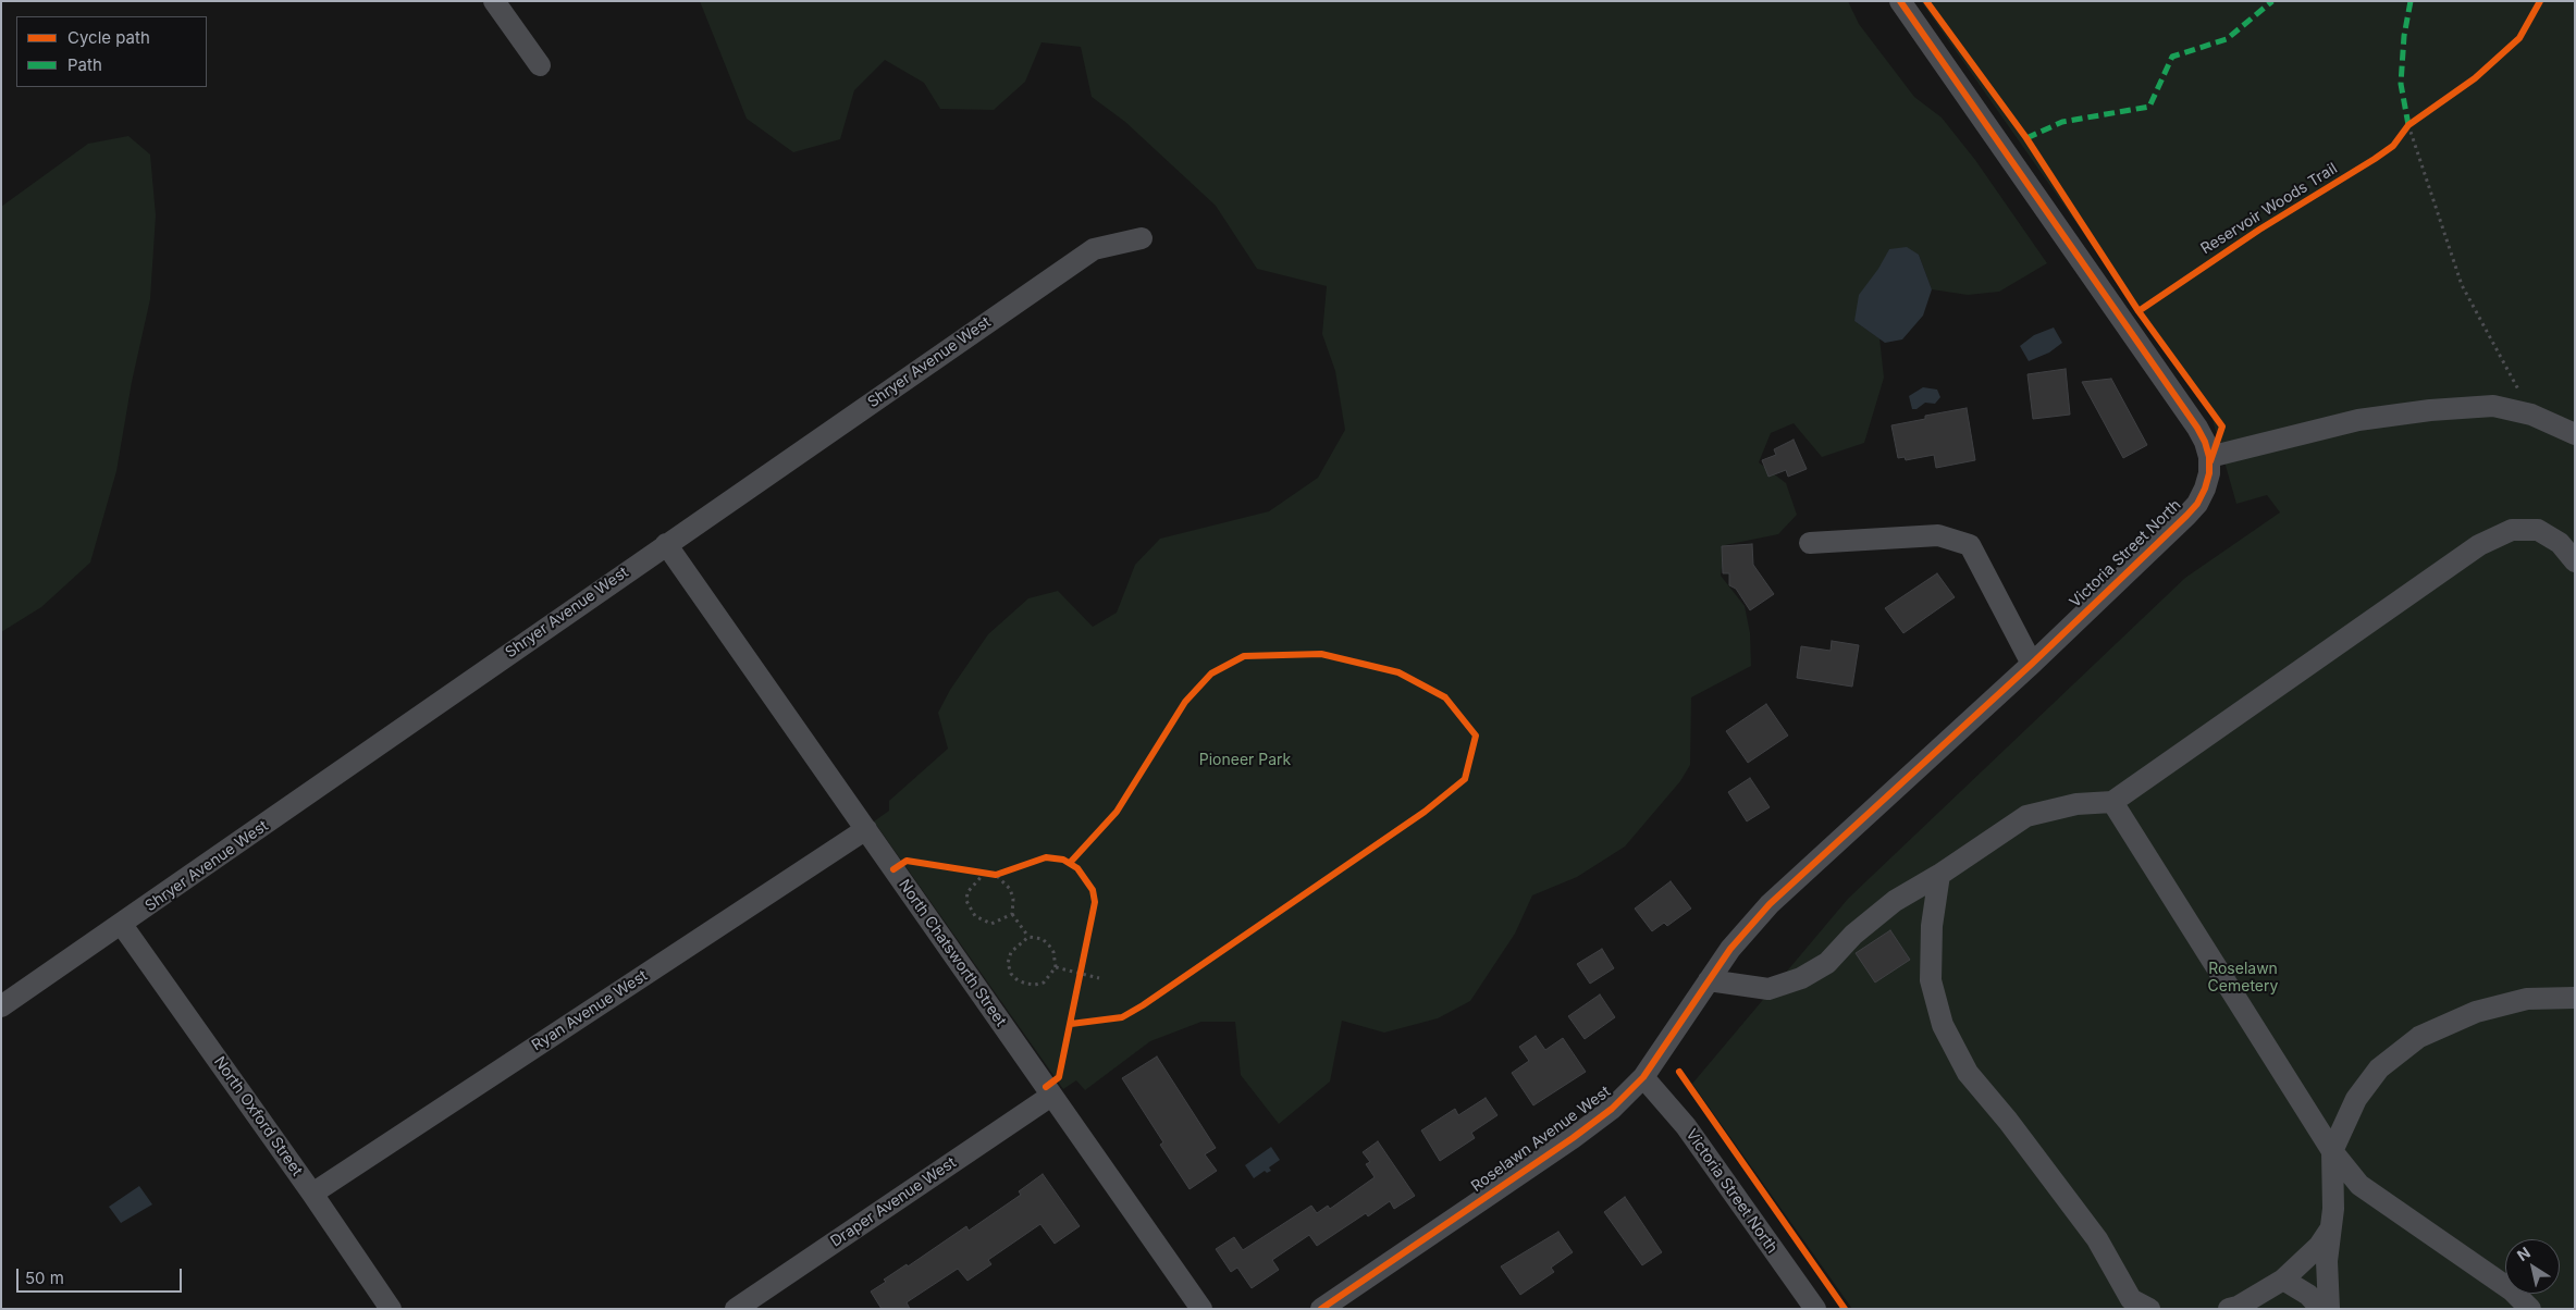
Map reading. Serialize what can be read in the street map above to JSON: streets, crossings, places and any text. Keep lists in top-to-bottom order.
{
  "streets": {
    "street": [
      "Shryer Avenue West",
      "Victoria Street North",
      "North Chatsworth Street",
      "Ryan Avenue West",
      "North Oxford Street",
      "Roselawn Avenue West",
      "Draper Avenue West"
    ],
    "cycle path": ["Reservoir Woods Trail"]
  },
  "crossings": [
    ["Shryer Avenue West", "North Chatsworth Street"],
    ["Shryer Avenue West", "North Oxford Street"],
    ["Victoria Street North", "Roselawn Avenue West"],
    ["North Chatsworth Street", "Ryan Avenue West"],
    ["North Chatsworth Street", "Draper Avenue West"],
    ["Ryan Avenue West", "North Oxford Street"]
  ],
  "parks": ["Pioneer Park", "Roselawn Cemetery"],
  "legend": ["Cycle path", "Path"],
  "scale_bar": "50 m",
  "north": "top left"
}
